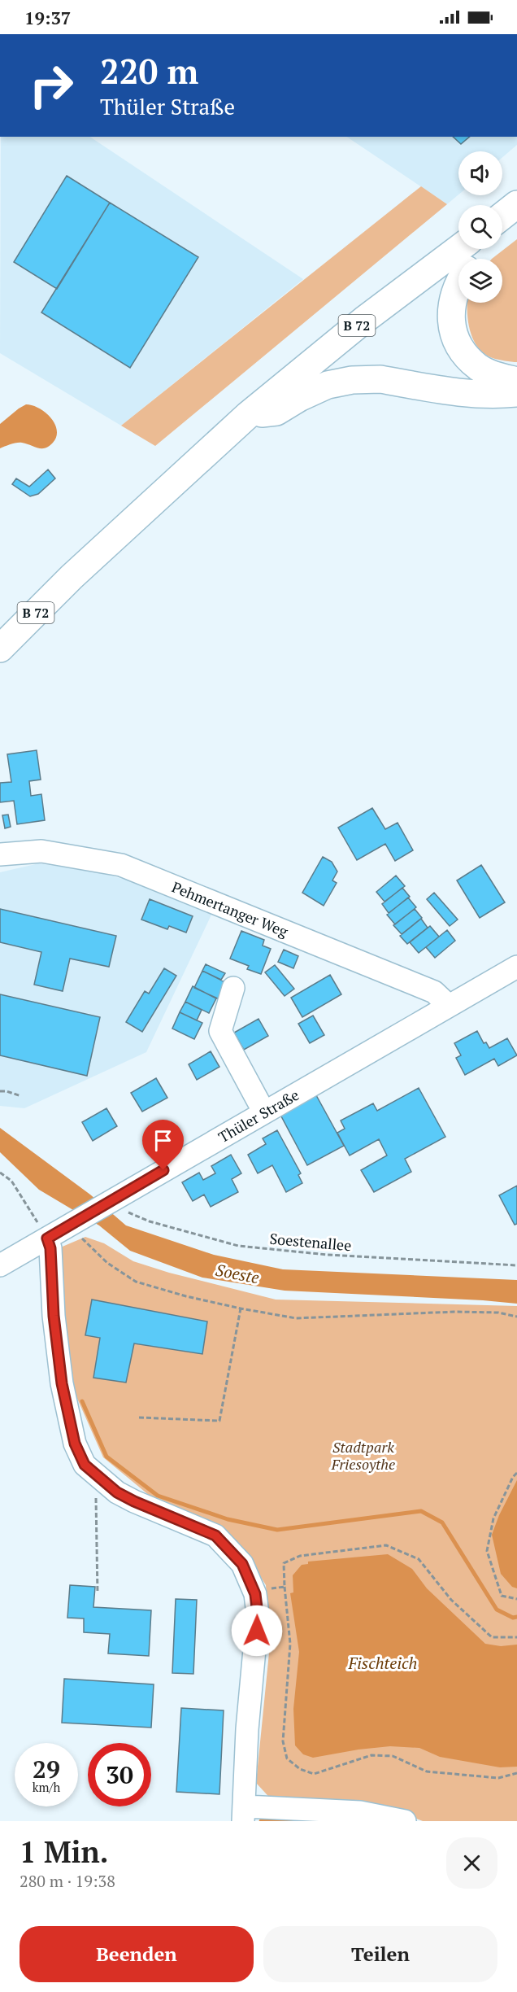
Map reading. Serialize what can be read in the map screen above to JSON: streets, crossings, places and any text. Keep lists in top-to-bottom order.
{
  "streets": {
    "highway": ["B 72"],
    "street": ["Pehmertanger Weg", "Thüler Straße"],
    "path": ["Soestenallee"]
  },
  "crossings": [
    ["Pehmertanger Weg", "Thüler Straße"],
    ["Thüler Straße", "Soestenallee"]
  ],
  "water": ["Soeste", "Fischteich"],
  "parks": ["Stadtpark Friesoythe"],
  "page": {
    "status": "19:37",
    "turn": ["220 m", "Thüler Straße"],
    "speed": "29 km/h",
    "limit": "30",
    "heading": ["1 Min.", "280 m · 19:38"],
    "buttons": ["Beenden", "Teilen"]
  }
}
